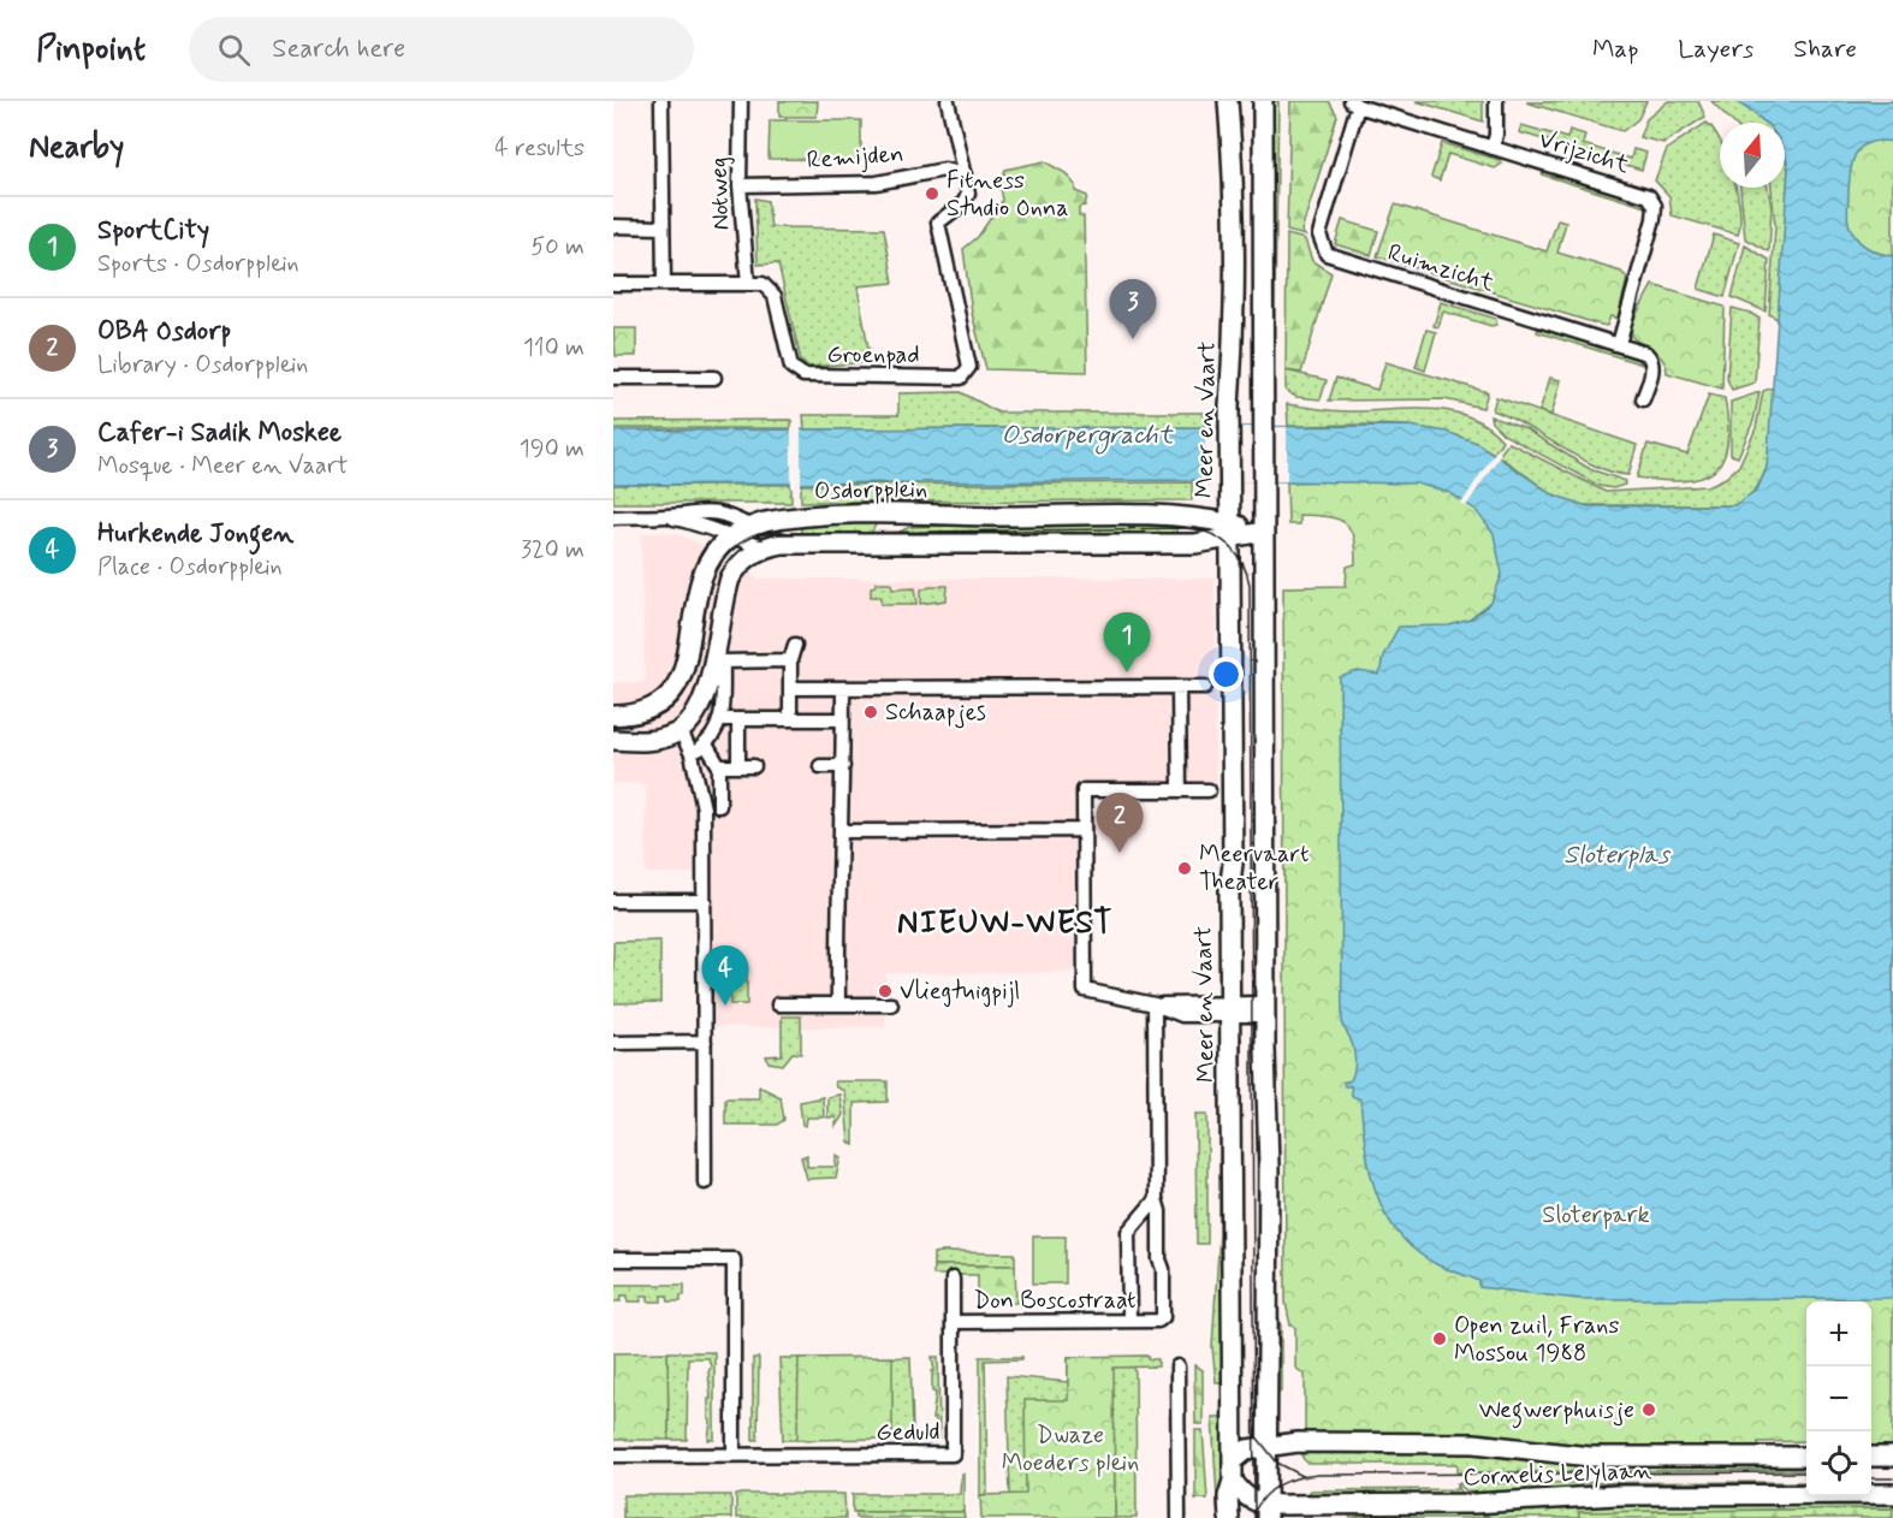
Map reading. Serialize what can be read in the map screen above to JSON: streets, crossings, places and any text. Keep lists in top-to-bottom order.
{
  "streets": {
    "main road": ["Meer en Vaart", "Osdorpplein", "Cornelis Lelylaan"],
    "street": [
      "Vrijzicht",
      "Remijden",
      "Notweg",
      "Ruimzicht",
      "Groenpad",
      "Don Boscostraat",
      "Geduld"
    ]
  },
  "crossings": [
    ["Vrijzicht", "Ruimzicht"],
    ["Remijden", "Notweg"],
    ["Remijden", "Groenpad"],
    ["Notweg", "Groenpad"],
    ["Meer en Vaart", "Osdorpplein"],
    ["Meer en Vaart", "Cornelis Lelylaan"],
    ["Don Boscostraat", "Geduld"]
  ],
  "districts": ["NIEUW-WEST"],
  "water": ["Osdorpergracht", "Sloterplas"],
  "parks": ["Sloterpark", "Dwaze Moeders plein"],
  "places": [
    "Fitness Studio Onna",
    "Schaapjes",
    "Meervaart Theater",
    "Vliegtuigpijl",
    "Open zuil, Frans Mossou 1988",
    "Wegwerphuisje"
  ],
  "north": "top",
  "page": {
    "header": "Pinpoint",
    "search": "Search here",
    "nav": ["Map", "Layers", "Share"],
    "heading": ["Nearby", "4 results"],
    "list": [
      {
        "mark": "1",
        "name": "SportCity",
        "note": "Sports · Osdorpplein",
        "value": "50 m"
      },
      {
        "mark": "2",
        "name": "OBA Osdorp",
        "note": "Library · Osdorpplein",
        "value": "110 m"
      },
      {
        "mark": "3",
        "name": "Cafer-i Sadik Moskee",
        "note": "Mosque · Meer en Vaart",
        "value": "190 m"
      },
      {
        "mark": "4",
        "name": "Hurkende Jongen",
        "note": "Place · Osdorpplein",
        "value": "320 m"
      }
    ],
    "pins": [
      "3",
      "1",
      "2",
      "4"
    ],
    "map_buttons": ["+", "−"]
  }
}
